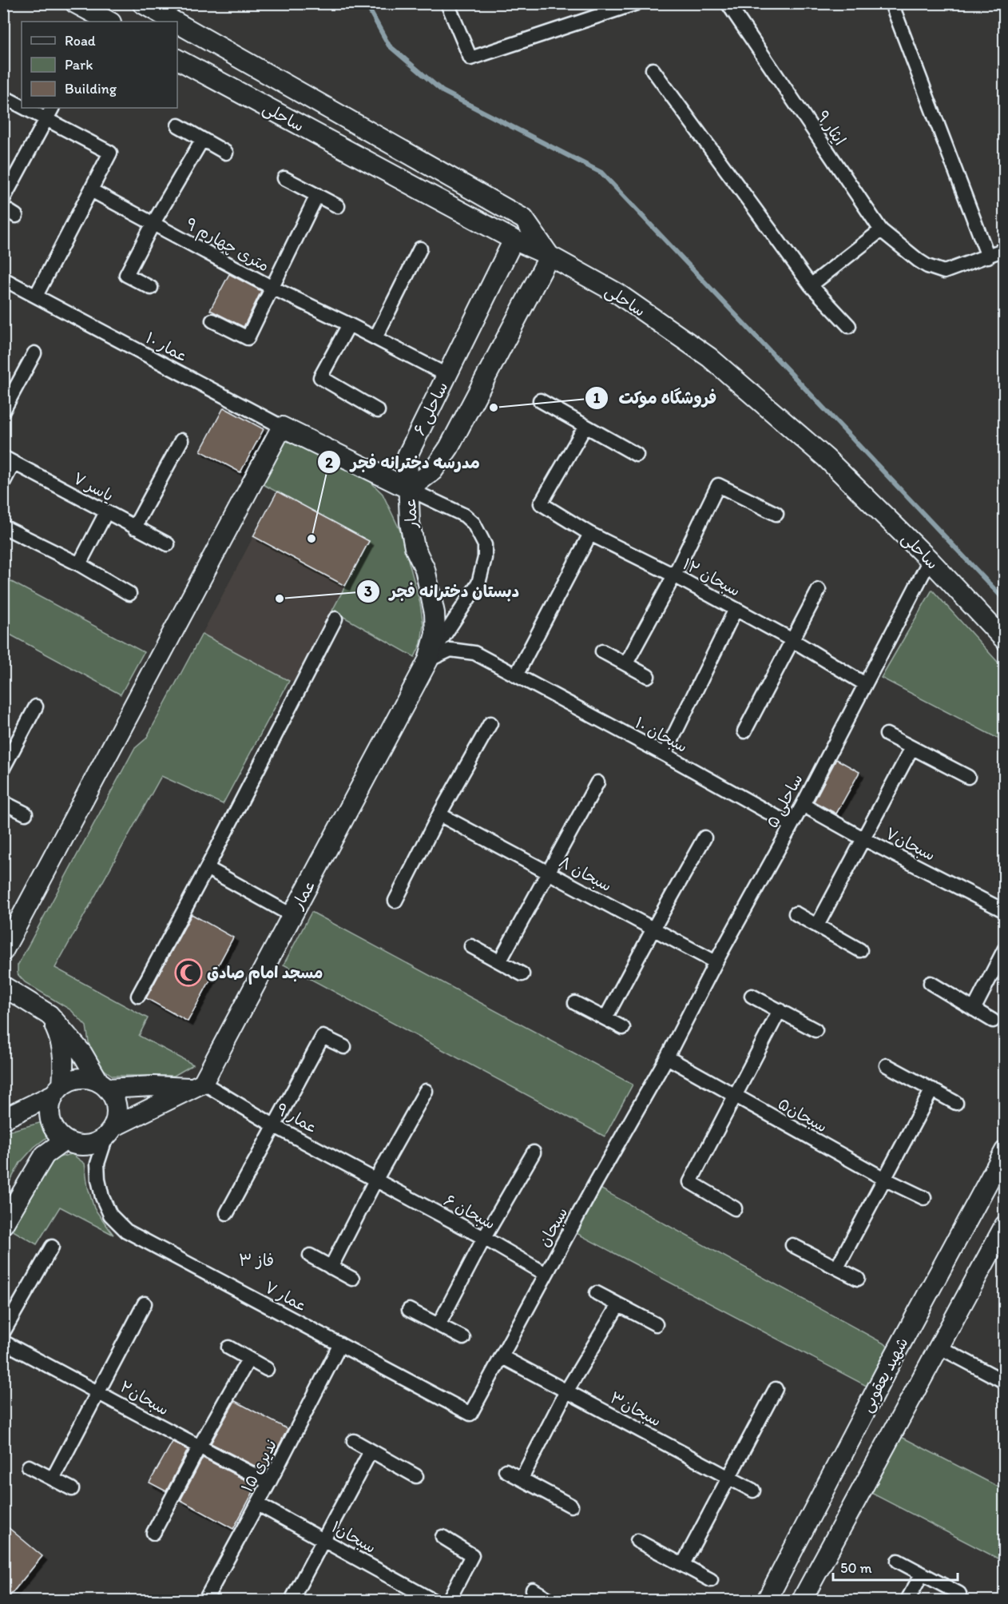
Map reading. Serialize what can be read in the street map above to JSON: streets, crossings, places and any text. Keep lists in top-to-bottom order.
{
  "streets": {
    "street": [
      "ساحلی",
      "ایثار ۹",
      "۹ متری چهارم",
      "عمار ۱۰",
      "ساحلی ۶",
      "یاسر ۷",
      "عمار",
      "سبحان ۱۲",
      "سبحان ۱۰",
      "ساحلی ۵",
      "سبحان۷",
      "سبحان ۸",
      "سبحان۵",
      "عمار ۹",
      "سبحان ۶",
      "سبحان",
      "عمار ۷",
      "شهید یعقوبی",
      "سبحان۲",
      "سبحان۳",
      "ندیری ۱۵",
      "سبحان۱"
    ]
  },
  "crossings": [
    ["ساحلی", "ساحلی ۶"],
    ["ساحلی", "ساحلی ۵"],
    ["۹ متری چهارم", "ساحلی ۶"],
    ["عمار ۱۰", "عمار"],
    ["ساحلی ۶", "عمار"],
    ["عمار", "سبحان ۱۰"],
    ["عمار", "عمار ۹"],
    ["سبحان ۱۲", "ساحلی ۵"],
    ["سبحان ۱۰", "ساحلی ۵"],
    ["ساحلی ۵", "سبحان۷"],
    ["ساحلی ۵", "سبحان ۸"],
    ["ساحلی ۵", "سبحان۵"],
    ["ساحلی ۵", "سبحان"],
    ["سبحان۵", "سبحان"],
    ["عمار ۹", "سبحان ۶"],
    ["سبحان ۶", "سبحان"],
    ["سبحان", "عمار ۷"],
    ["سبحان", "سبحان۳"],
    ["عمار ۷", "ندیری ۱۵"],
    ["سبحان۲", "ندیری ۱۵"],
    ["ندیری ۱۵", "سبحان۱"]
  ],
  "districts": ["فاز ۳"],
  "places": {
    "other": ["فروشگاه موکت", "مدرسه دخترانه فجر", "دبستان دخترانه فجر"],
    "mosque": ["مسجد امام صادق"]
  },
  "legend": ["Road", "Park", "Building"],
  "scale_bar": "50 m"
}
